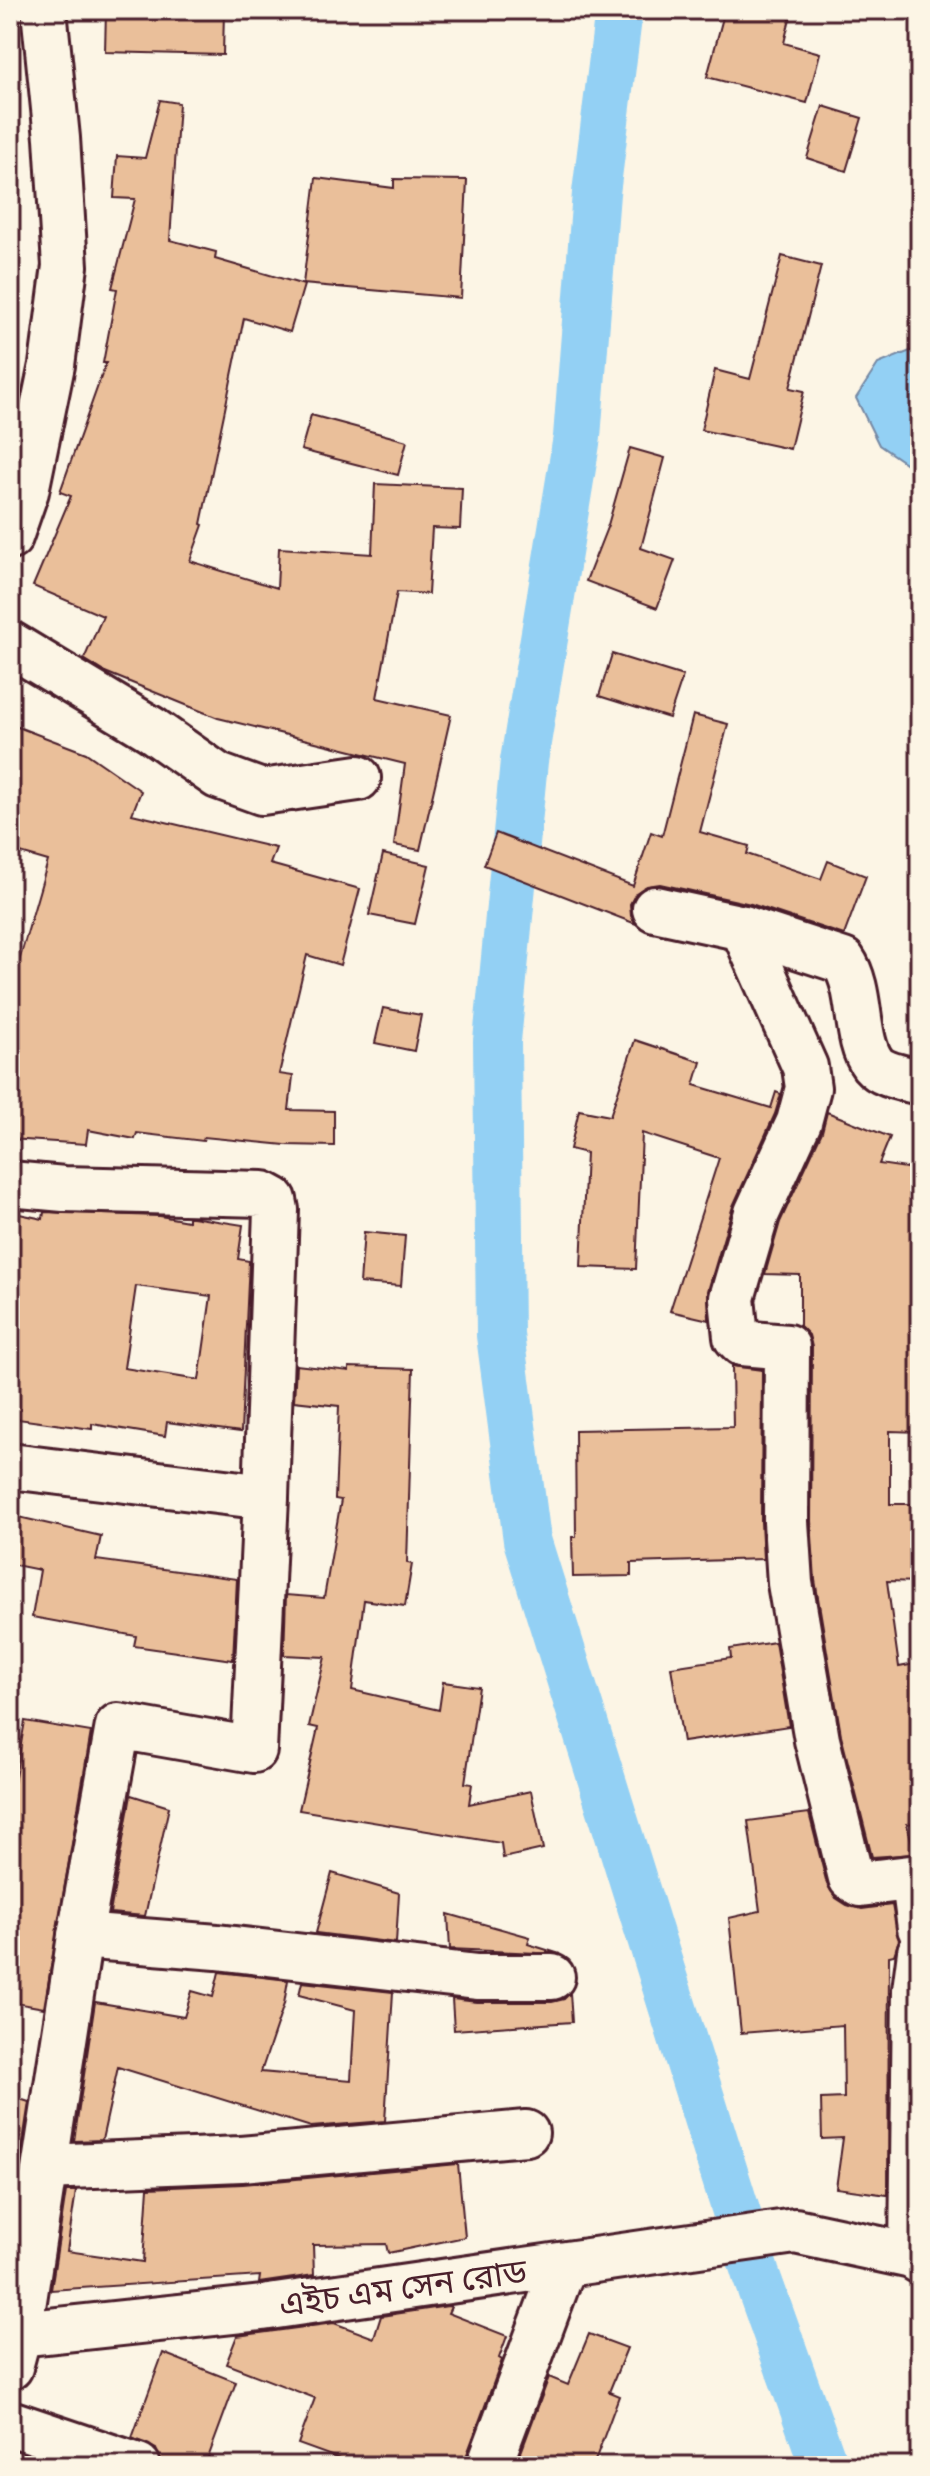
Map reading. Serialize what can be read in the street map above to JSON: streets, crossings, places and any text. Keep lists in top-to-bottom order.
{
  "streets": {
    "street": ["এইচ এম সেন রোড"]
  }
}
